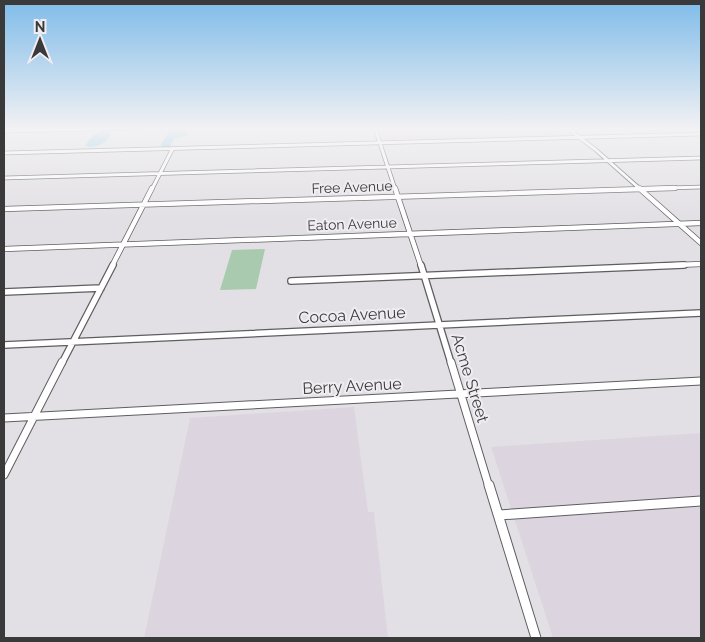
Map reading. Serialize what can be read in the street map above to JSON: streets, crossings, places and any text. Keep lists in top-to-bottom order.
{
  "streets": {
    "street": [
      "Free Avenue",
      "Eaton Avenue",
      "Cocoa Avenue",
      "Acme Street",
      "Berry Avenue"
    ]
  },
  "crossings": [
    ["Free Avenue", "Acme Street"],
    ["Eaton Avenue", "Acme Street"],
    ["Cocoa Avenue", "Acme Street"],
    ["Acme Street", "Berry Avenue"]
  ],
  "north": "top"
}
